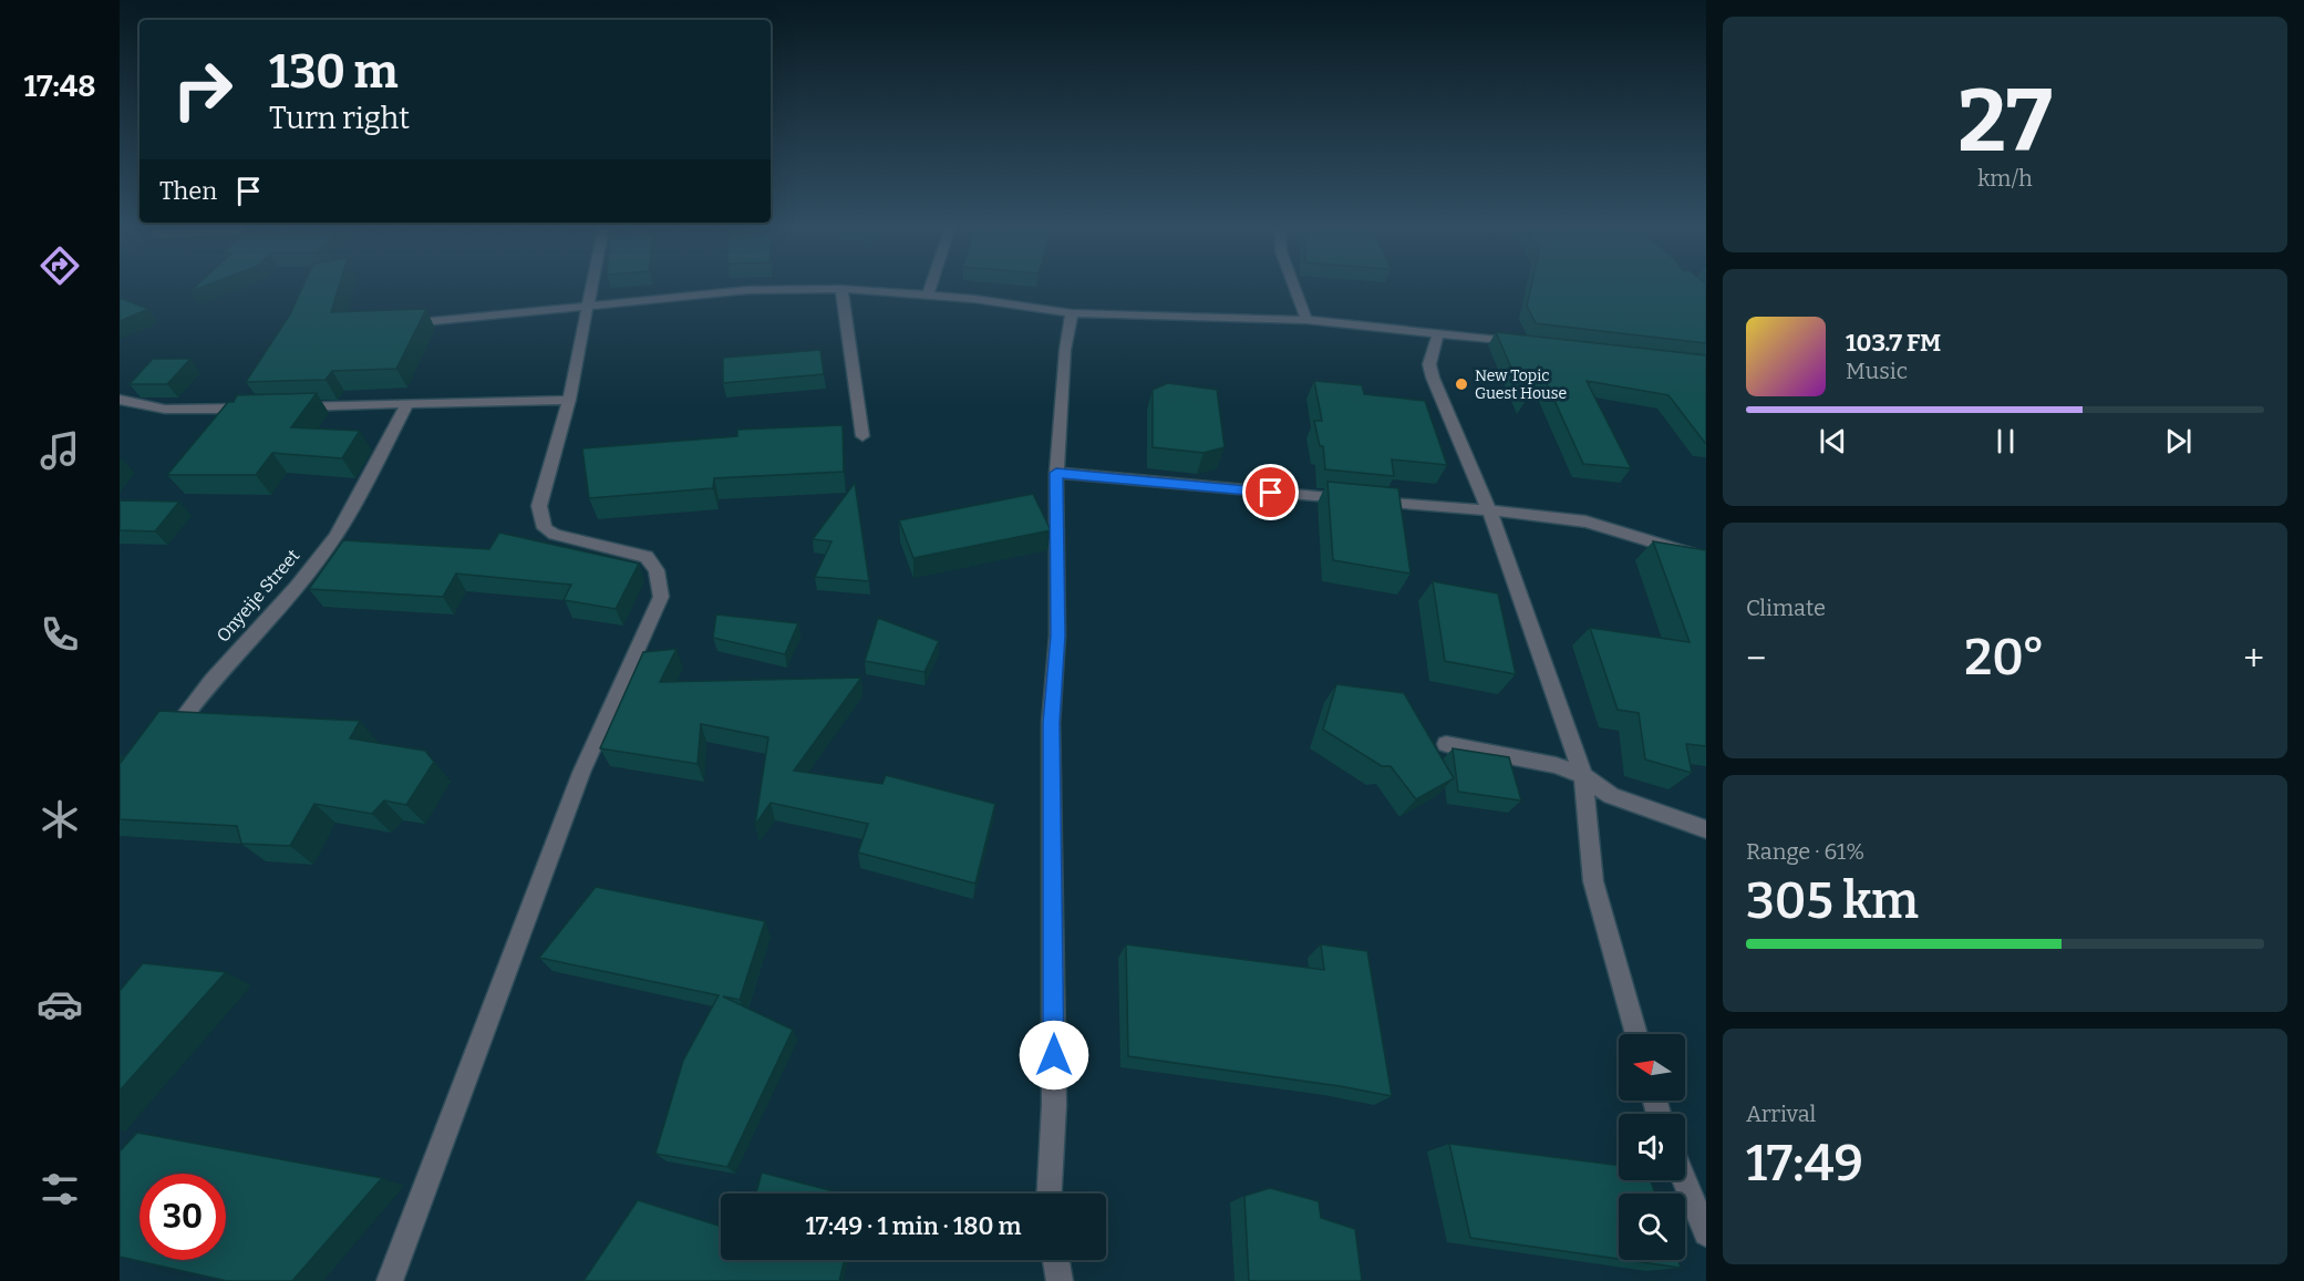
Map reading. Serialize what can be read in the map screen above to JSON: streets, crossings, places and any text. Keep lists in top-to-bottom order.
{
  "streets": {
    "street": ["Onyeije Street"]
  },
  "places": ["New Topic Guest House"],
  "north": "left",
  "page": {
    "tabs": "17:48",
    "tile": [
      ["27", "km/h"],
      "Climate",
      ["Range · 61%", "305 km"],
      ["Arrival", "17:49"]
    ],
    "turn": ["130 m", "Turn right"],
    "then": "Then",
    "song": ["103.7 FM", "Music"],
    "heat": ["−", "20°", "+"],
    "limit": "30",
    "trip": "17:49 · 1 min · 180 m"
  }
}
